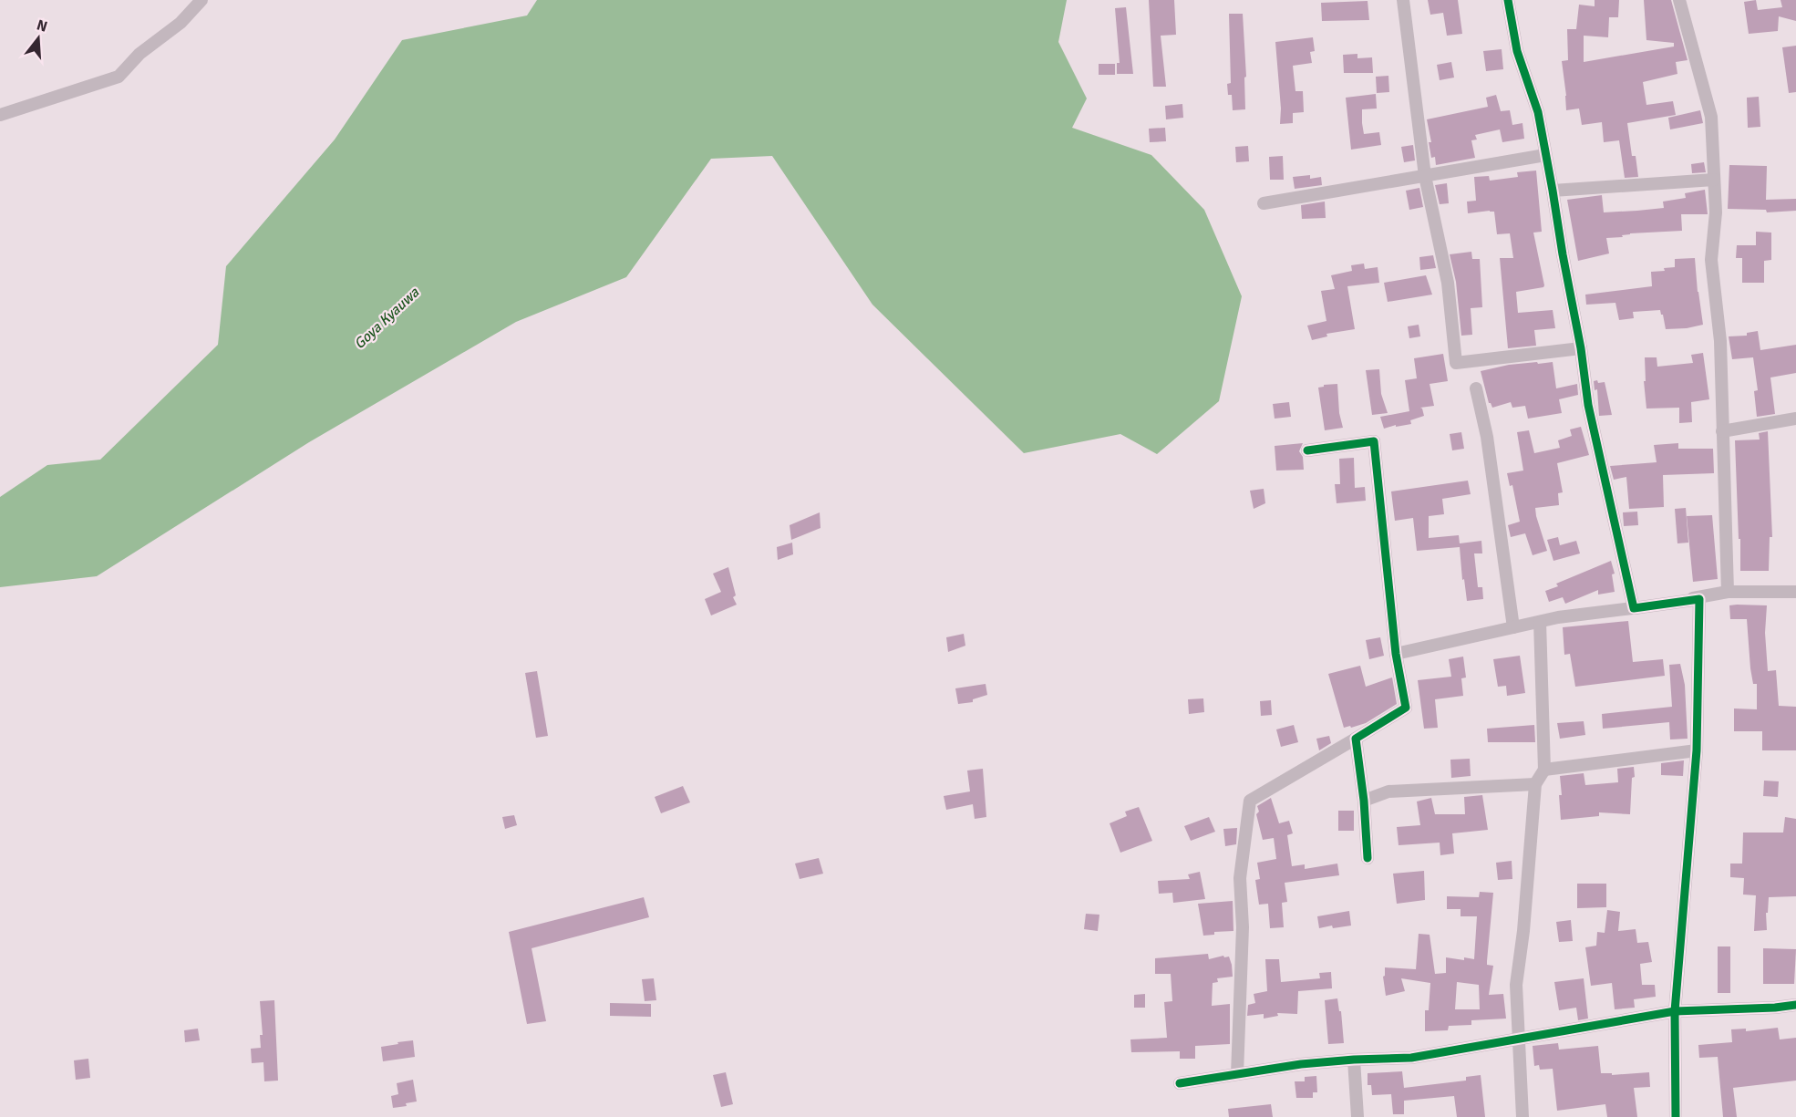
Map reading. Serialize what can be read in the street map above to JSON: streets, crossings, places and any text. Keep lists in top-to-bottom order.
{
  "water": ["Goya Kyauwa"],
  "north": "top"
}
